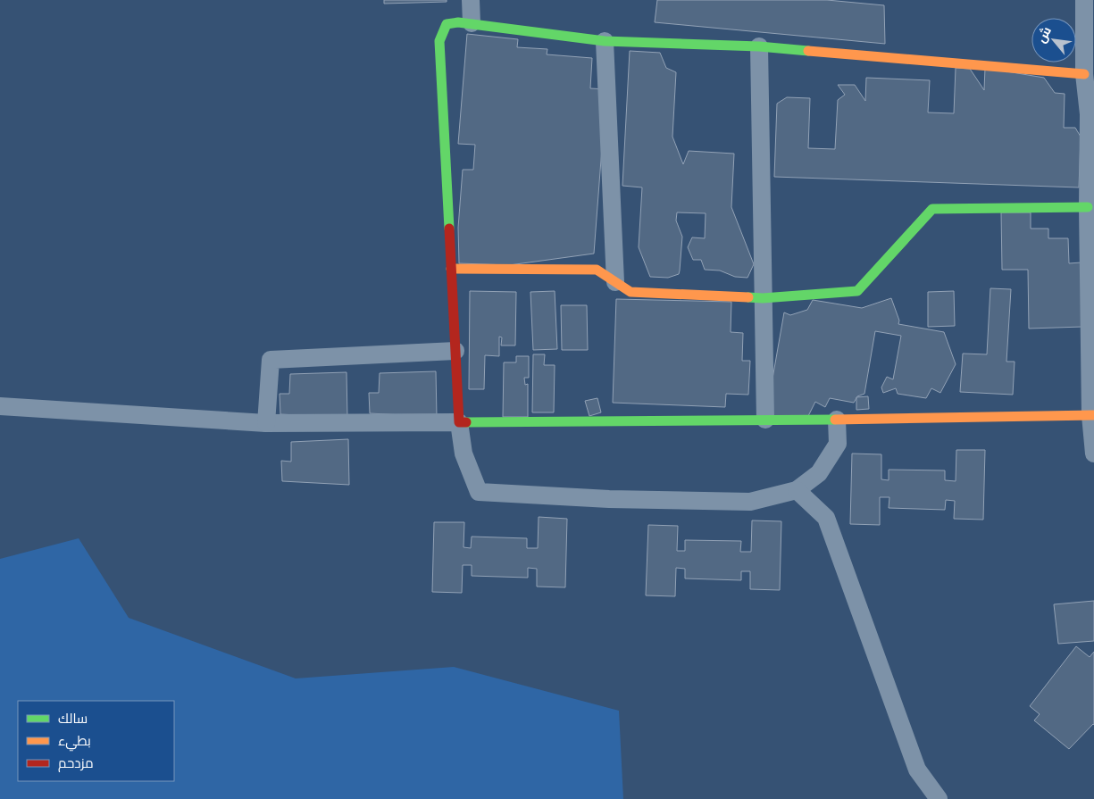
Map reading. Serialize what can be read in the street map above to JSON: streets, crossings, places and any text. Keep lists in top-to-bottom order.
{
  "legend": ["سالك", "بطيء", "مزدحم"],
  "north": "top left"
}
